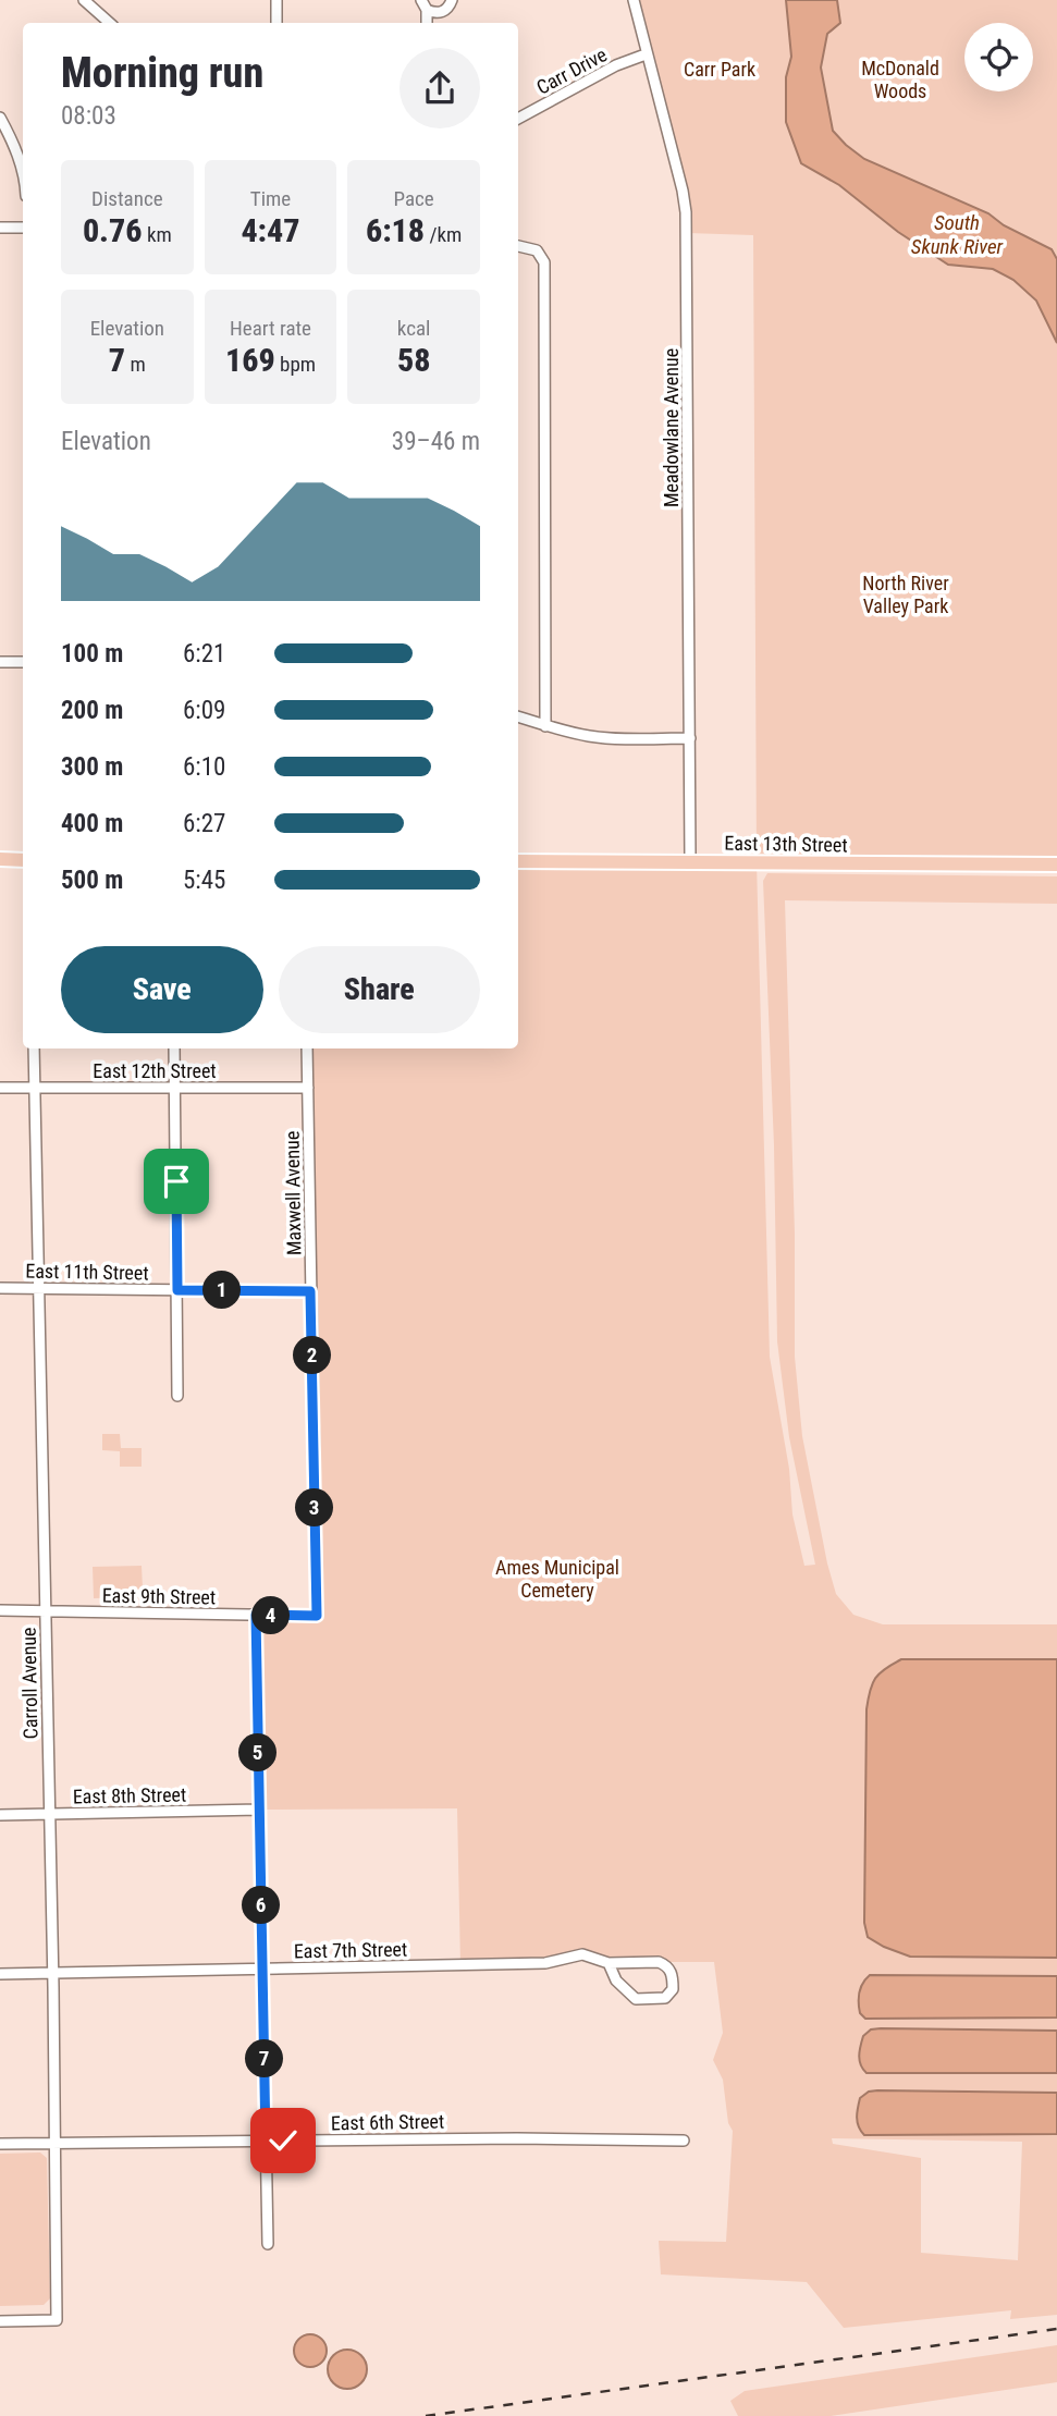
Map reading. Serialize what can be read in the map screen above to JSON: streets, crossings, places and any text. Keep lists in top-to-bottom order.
{
  "streets": {
    "main road": ["East 13th Street"],
    "street": [
      "Carr Drive",
      "Meadowlane Avenue",
      "East 12th Street",
      "Maxwell Avenue",
      "East 11th Street",
      "East 9th Street",
      "Carroll Avenue",
      "East 8th Street",
      "East 7th Street",
      "East 6th Street"
    ]
  },
  "crossings": [
    ["Carr Drive", "Meadowlane Avenue"],
    ["Meadowlane Avenue", "East 13th Street"],
    ["East 12th Street", "Maxwell Avenue"],
    ["East 12th Street", "Carroll Avenue"],
    ["Maxwell Avenue", "East 11th Street"],
    ["Maxwell Avenue", "East 9th Street"],
    ["East 11th Street", "Carroll Avenue"],
    ["East 9th Street", "Carroll Avenue"],
    ["Carroll Avenue", "East 8th Street"],
    ["Carroll Avenue", "East 7th Street"],
    ["Carroll Avenue", "East 6th Street"]
  ],
  "water": ["South Skunk River"],
  "parks": [
    "McDonald Woods",
    "Carr Park",
    "North River Valley Park",
    "Ames Municipal Cemetery"
  ],
  "page": {
    "heading": ["Morning run", "08:03"],
    "stats": [
      ["Distance", "0.76 km"],
      ["Time", "4:47"],
      ["Pace", "6:18 /km"],
      ["Elevation", "7 m"],
      ["Heart rate", "169 bpm"],
      ["kcal", "58"]
    ],
    "chart": ["Elevation", "39–46 m"],
    "list": [
      {
        "name": "100 m",
        "note": "6:21"
      },
      {
        "name": "200 m",
        "note": "6:09"
      },
      {
        "name": "300 m",
        "note": "6:10"
      },
      {
        "name": "400 m",
        "note": "6:27"
      },
      {
        "name": "500 m",
        "note": "5:45"
      }
    ],
    "buttons": ["Save", "Share"],
    "pins": [
      "1",
      "2",
      "3",
      "4",
      "5",
      "6",
      "7"
    ]
  }
}
